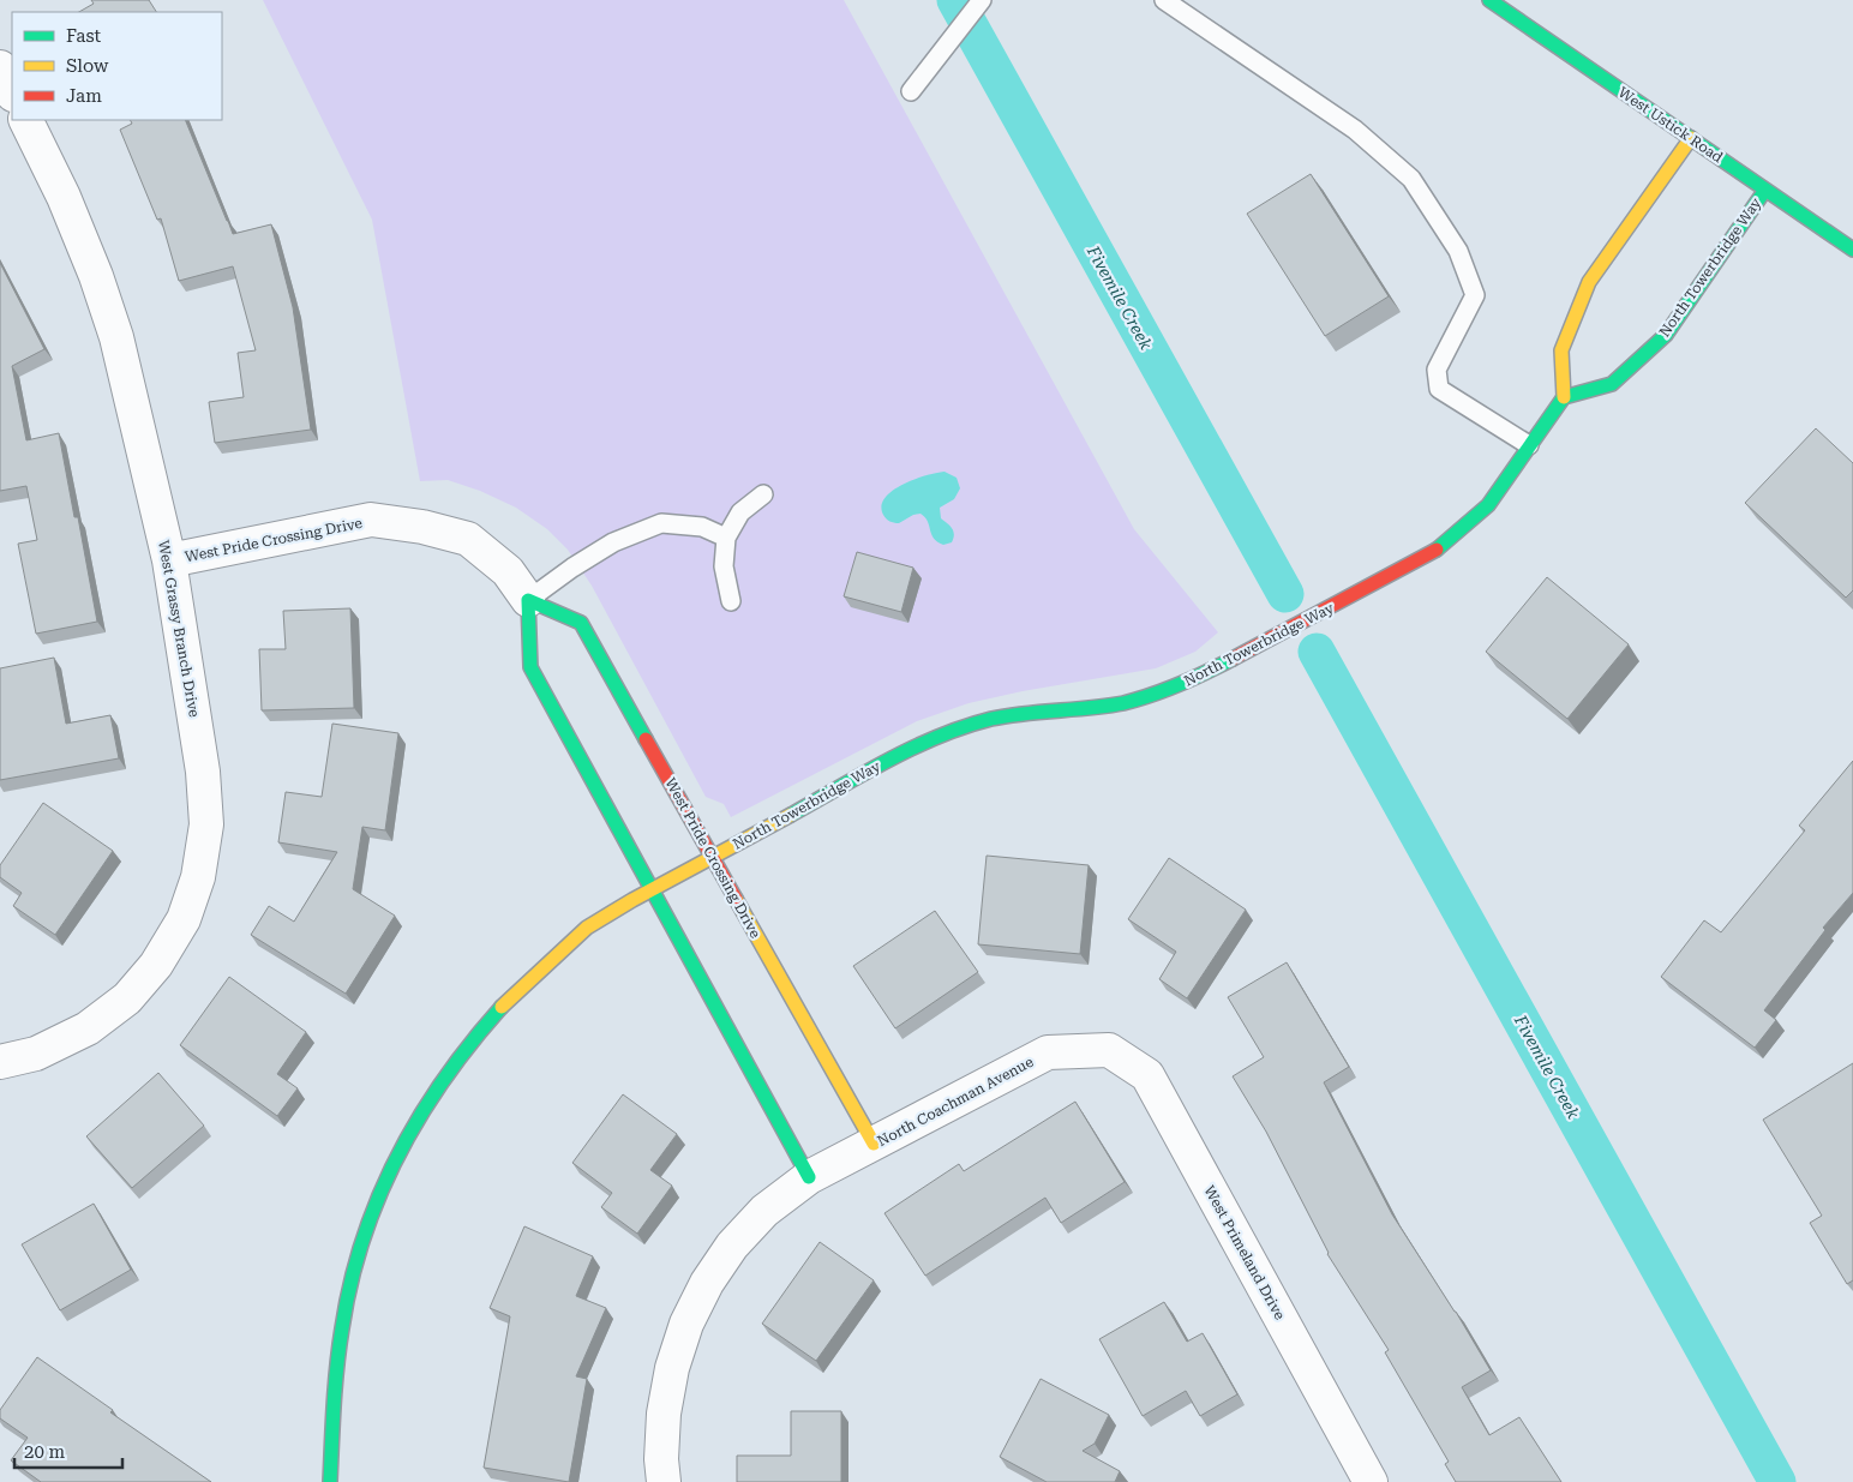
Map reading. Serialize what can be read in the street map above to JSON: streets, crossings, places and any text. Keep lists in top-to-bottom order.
{
  "streets": {
    "street": [
      "West Ustick Road",
      "North Towerbridge Way",
      "West Pride Crossing Drive",
      "West Grassy Branch Drive",
      "North Coachman Avenue",
      "West Primeland Drive"
    ]
  },
  "crossings": [
    ["West Ustick Road", "North Towerbridge Way"],
    ["North Towerbridge Way", "West Pride Crossing Drive"],
    ["West Pride Crossing Drive", "West Grassy Branch Drive"],
    ["West Pride Crossing Drive", "North Coachman Avenue"],
    ["North Coachman Avenue", "West Primeland Drive"]
  ],
  "water": ["Fivemile Creek"],
  "legend": ["Fast", "Slow", "Jam"],
  "scale_bar": "20 m"
}
